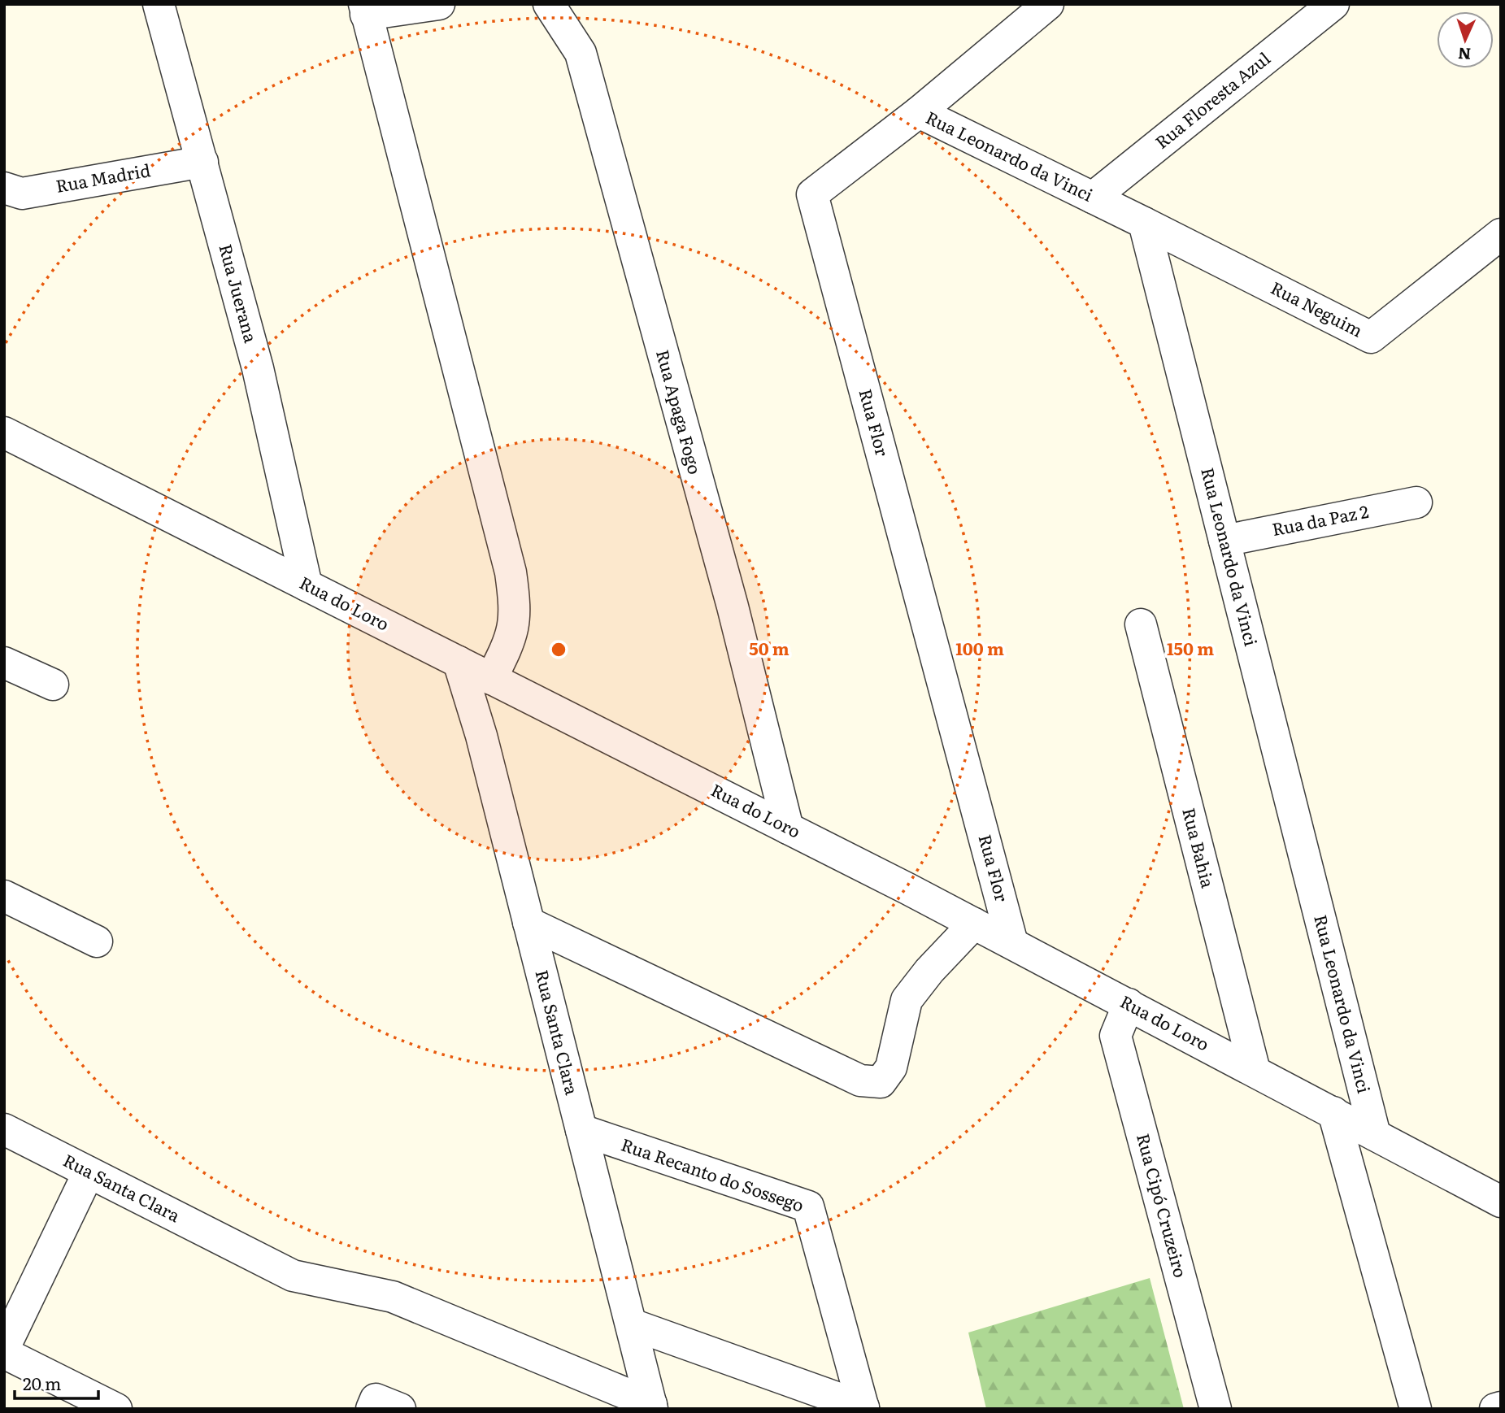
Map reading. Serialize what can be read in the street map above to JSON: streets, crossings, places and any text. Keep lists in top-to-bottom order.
{
  "streets": {
    "street": [
      "Rua Floresta Azul",
      "Rua Leonardo da Vinci",
      "Rua Madrid",
      "Rua Juerana",
      "Rua Neguim",
      "Rua Apaga Fogo",
      "Rua Flor",
      "Rua da Paz 2",
      "Rua do Loro",
      "Rua Bahia",
      "Rua Santa Clara",
      "Rua Recanto do Sossego",
      "Rua Cipó Cruzeiro"
    ]
  },
  "crossings": [
    ["Rua Floresta Azul", "Rua Leonardo da Vinci"],
    ["Rua Leonardo da Vinci", "Rua Neguim"],
    ["Rua Leonardo da Vinci", "Rua Flor"],
    ["Rua Leonardo da Vinci", "Rua da Paz 2"],
    ["Rua Leonardo da Vinci", "Rua do Loro"],
    ["Rua Madrid", "Rua Juerana"],
    ["Rua Juerana", "Rua do Loro"],
    ["Rua Apaga Fogo", "Rua do Loro"],
    ["Rua Flor", "Rua do Loro"],
    ["Rua do Loro", "Rua Bahia"],
    ["Rua do Loro", "Rua Santa Clara"],
    ["Rua do Loro", "Rua Cipó Cruzeiro"],
    ["Rua Santa Clara", "Rua Recanto do Sossego"]
  ],
  "scale_bar": "20 m",
  "north": "bottom",
  "rings": ["50 m", "100 m", "150 m"]
}
